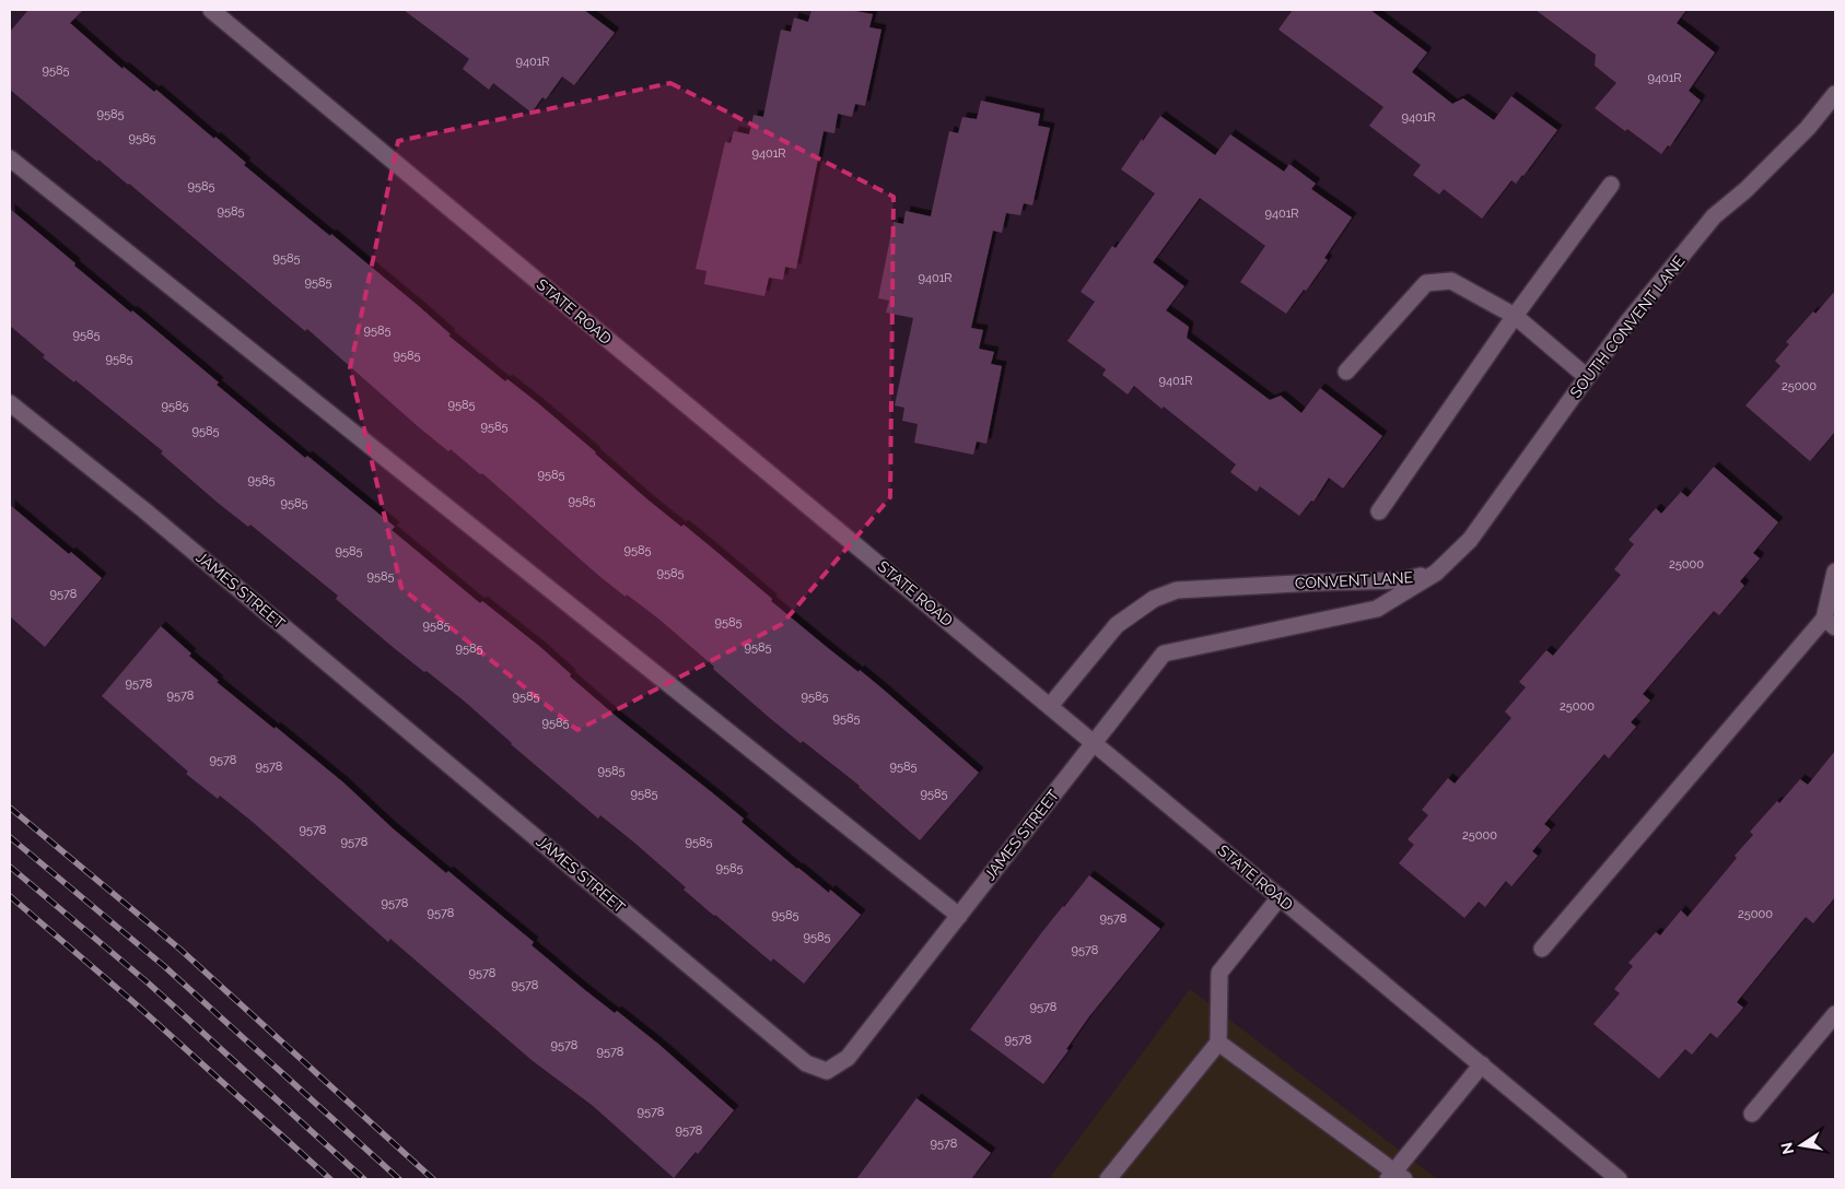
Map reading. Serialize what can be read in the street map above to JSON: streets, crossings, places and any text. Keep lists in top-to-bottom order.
{
  "streets": {
    "street": [
      "STATE ROAD",
      "SOUTH CONVENT LANE",
      "CONVENT LANE",
      "JAMES STREET"
    ]
  },
  "crossings": [
    ["STATE ROAD", "CONVENT LANE"],
    ["STATE ROAD", "JAMES STREET"],
    ["SOUTH CONVENT LANE", "CONVENT LANE"],
    ["CONVENT LANE", "JAMES STREET"]
  ],
  "house_numbers": [
    "9401R",
    "9585",
    "9401R",
    "9585",
    "9401R",
    "9585",
    "9401R",
    "9585",
    "9585",
    "9401R",
    "9585",
    "9401R",
    "9585",
    "9585",
    "9585",
    "9585",
    "9585",
    "9401R",
    "25000",
    "9585",
    "9585",
    "9585",
    "9585",
    "9585",
    "9585",
    "9585",
    "9585",
    "9585",
    "9585",
    "25000",
    "9585",
    "9585",
    "9578",
    "9585",
    "9585",
    "9585",
    "9585",
    "9578",
    "9578",
    "9585",
    "9585",
    "25000",
    "9585",
    "9585",
    "9578",
    "9578",
    "9585",
    "9585",
    "9585",
    "9585",
    "9578",
    "25000",
    "9578",
    "9585",
    "9585",
    "9578",
    "9578",
    "25000",
    "9585",
    "9578",
    "9585",
    "9578",
    "9578",
    "9578",
    "9578",
    "9578",
    "9578",
    "9578",
    "9578",
    "9578",
    "9578"
  ],
  "north": "left"
}
